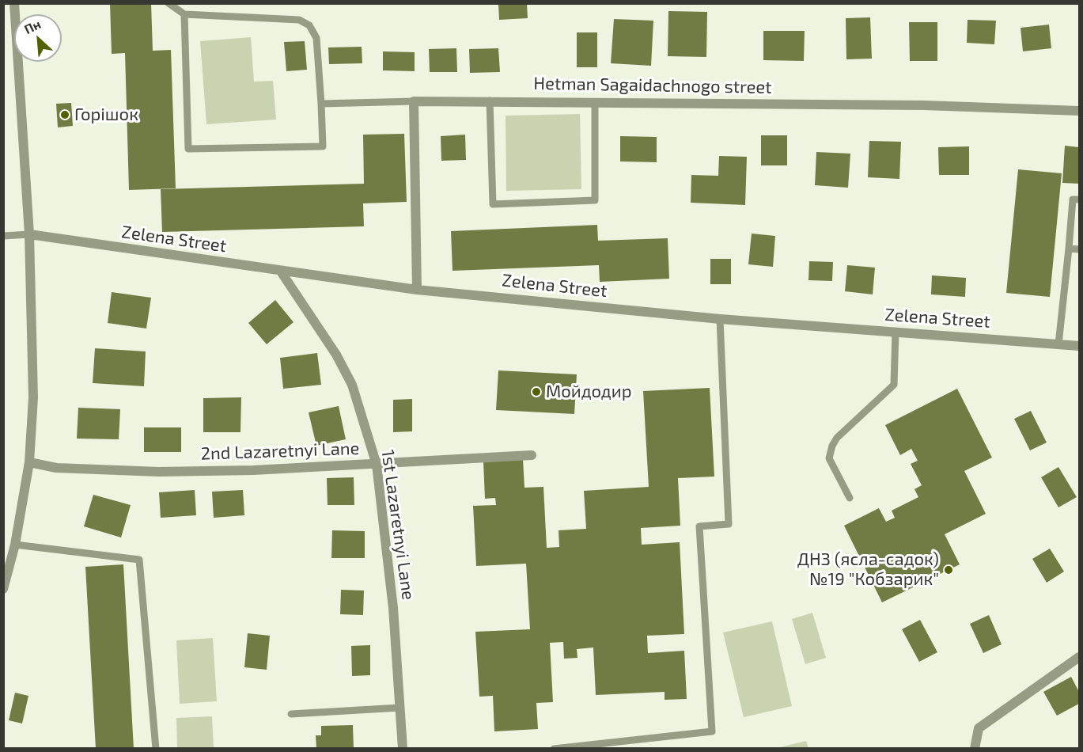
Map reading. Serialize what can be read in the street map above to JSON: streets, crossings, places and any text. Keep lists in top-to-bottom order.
{
  "streets": {
    "street": [
      "Hetman Sagaidachnogo street",
      "Zelena Street",
      "2nd Lazaretnyi Lane",
      "1st Lazaretnyi Lane"
    ]
  },
  "crossings": [
    ["Zelena Street", "1st Lazaretnyi Lane"],
    ["2nd Lazaretnyi Lane", "1st Lazaretnyi Lane"]
  ],
  "places": ["Горішок", "Мойдодир", "ДНЗ (ясла-садок) №19 \"Кобзарик\""],
  "north": "top left"
}
